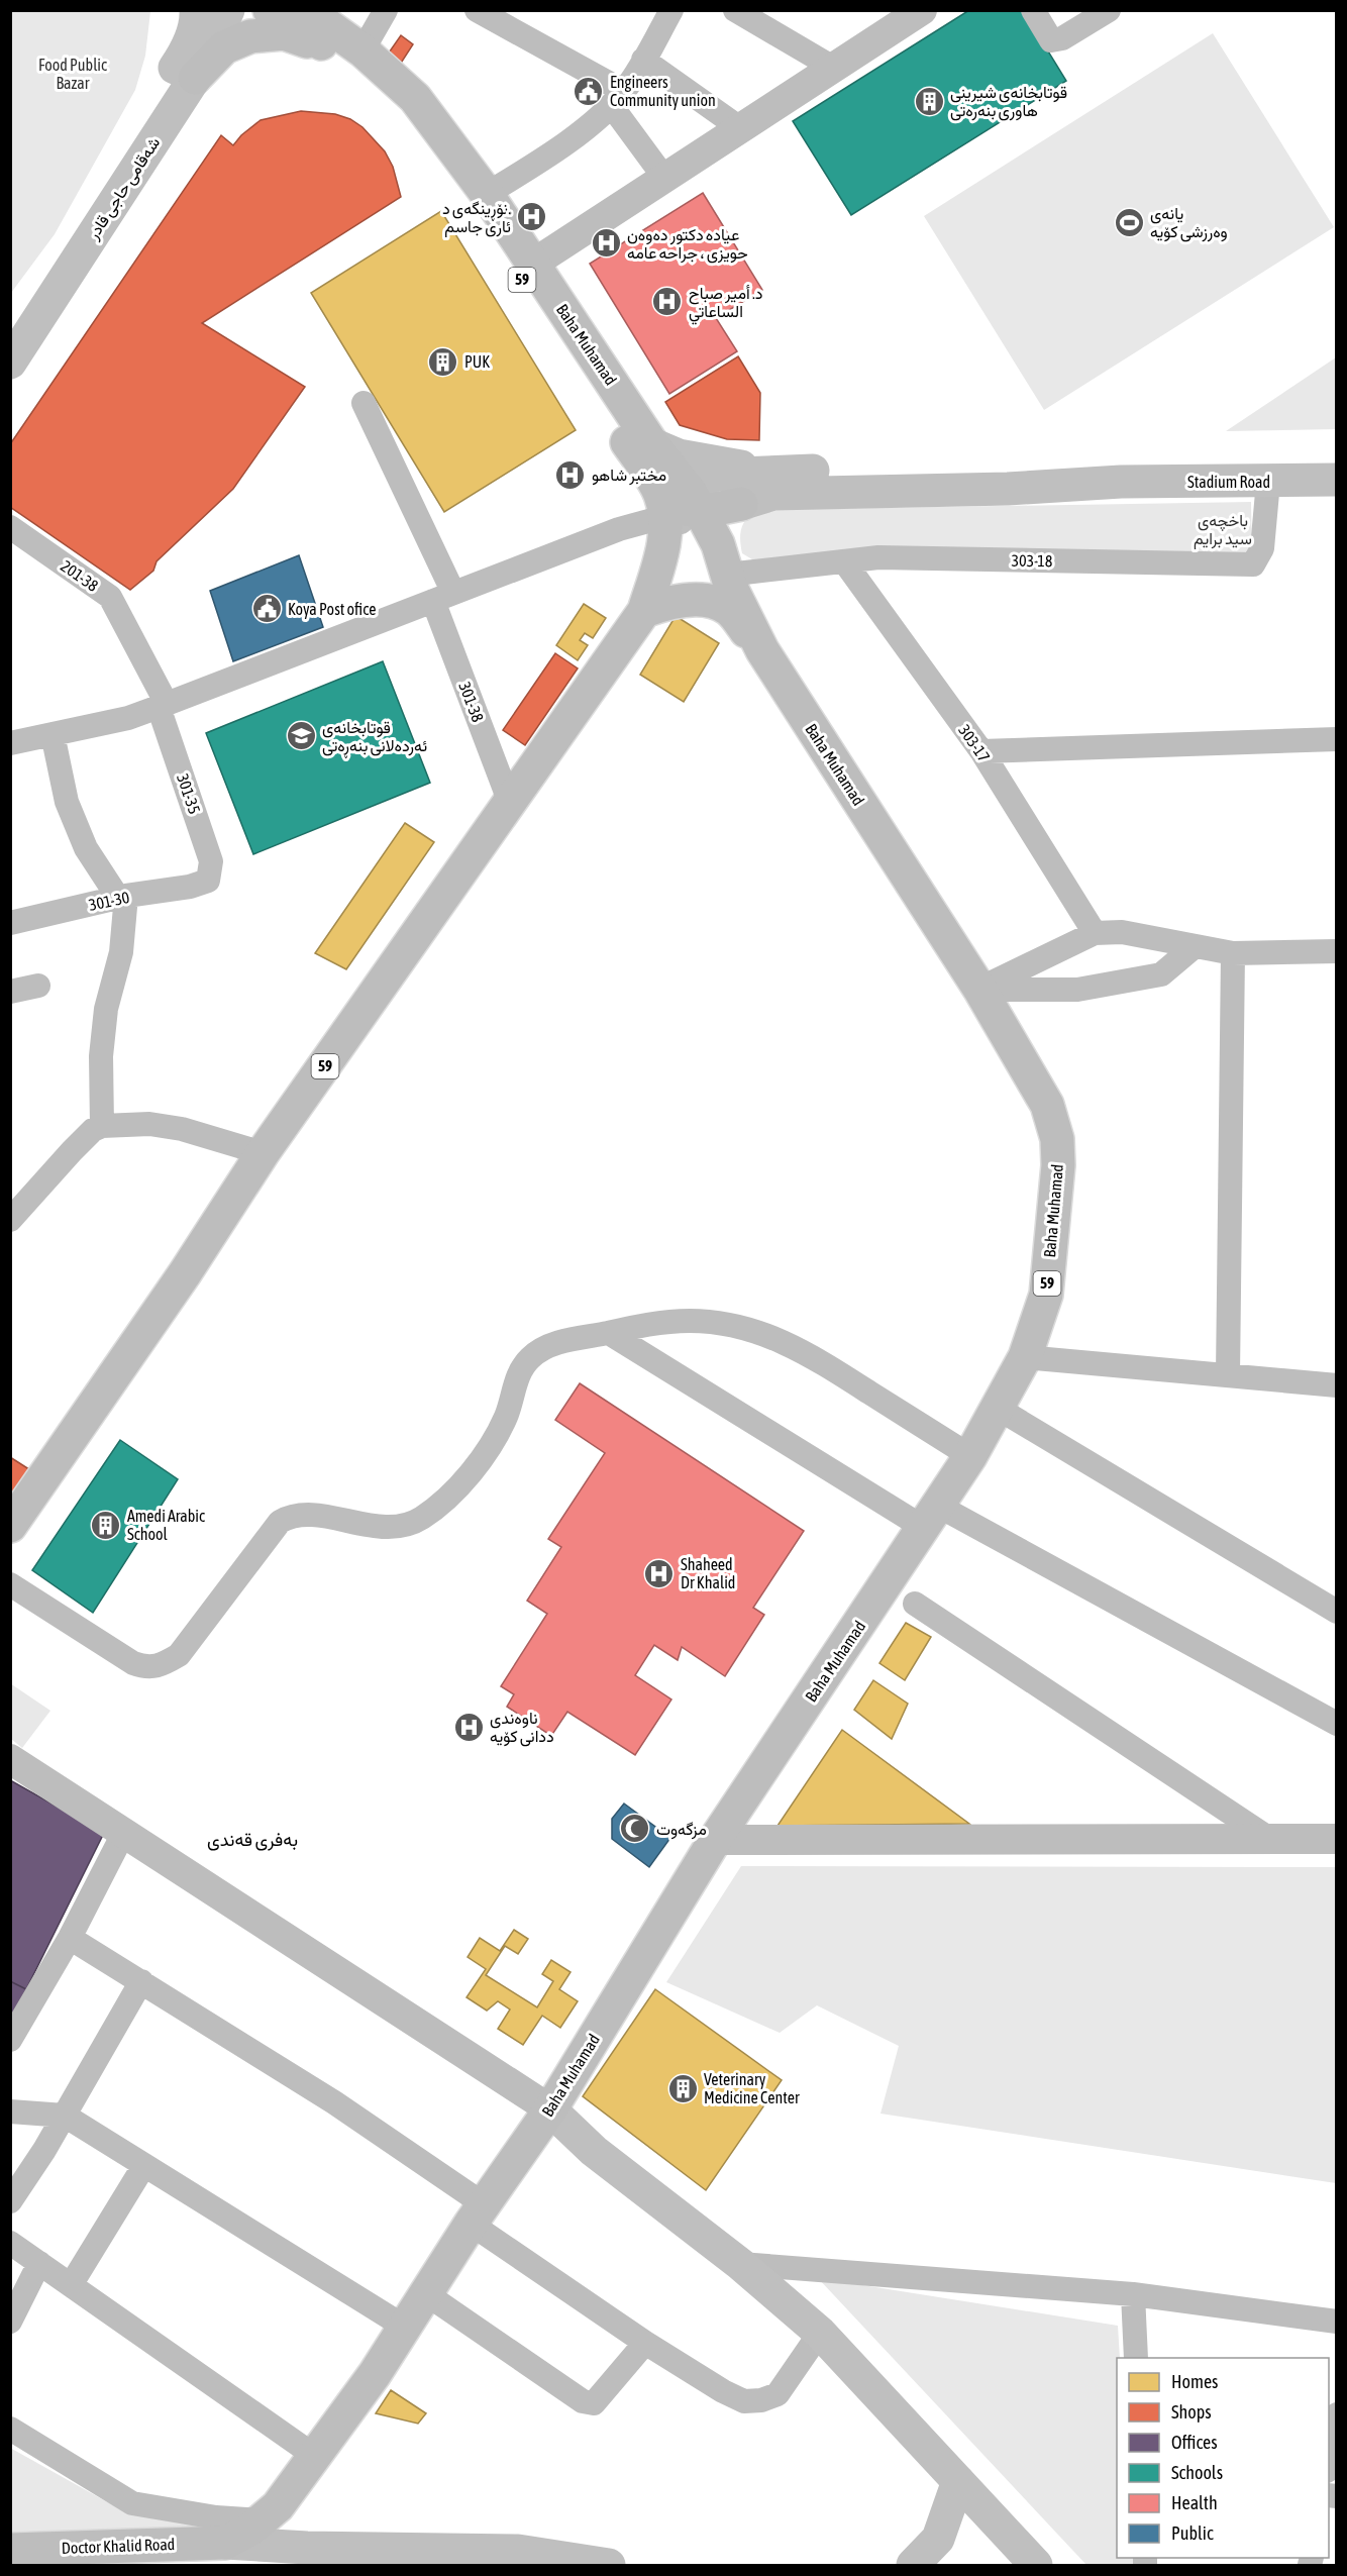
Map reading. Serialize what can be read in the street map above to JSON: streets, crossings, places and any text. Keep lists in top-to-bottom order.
{
  "streets": {
    "main road": [
      "شەقامی حاجی قادر",
      "59",
      "Baha Muhamad",
      "Stadium Road",
      "Doctor Khalid Road"
    ],
    "street": [
      "303-18",
      "201-38",
      "301-38",
      "303-17",
      "301-35",
      "301-30"
    ]
  },
  "crossings": [
    ["59", "Baha Muhamad"],
    ["59", "301-38"],
    ["Baha Muhamad", "303-18"],
    ["Baha Muhamad", "Doctor Khalid Road"],
    ["Stadium Road", "303-18"],
    ["303-18", "303-17"],
    ["201-38", "301-35"],
    ["301-35", "301-30"]
  ],
  "districts": ["بەفری قەندی"],
  "parks": ["Food Public Bazar", "باخچه‌ی سید برایم"],
  "places": {
    "public building": ["Engineers Community union", "Koya Post ofice"],
    "building": [
      "قوتابخانه‌ی شیرینی هاوری بنه‌ره‌تی",
      "PUK",
      "Amedi Arabic School",
      "Veterinary Medicine Center"
    ],
    "hospital": [
      "نۆڕینگەی د. ئاری جاسم",
      "عیادە دکتور دەوەن حویزی ، جراحە عامە",
      "د. أمير صباح الساعاتي",
      "مختبر شاهو",
      "Shaheed Dr Khalid",
      "ناوەندی ددانی کۆیە"
    ],
    "sports": ["یانه‌ی وه‌رزشی كۆیه‌"],
    "school or university": ["قوتابخانه‌ی ئه‌رده‌لانی بنه‌ڕه‌تی"],
    "mosque": ["مزگه‌وت"]
  },
  "legend": [
    "Homes",
    "Shops",
    "Offices",
    "Schools",
    "Health",
    "Public"
  ]
}
